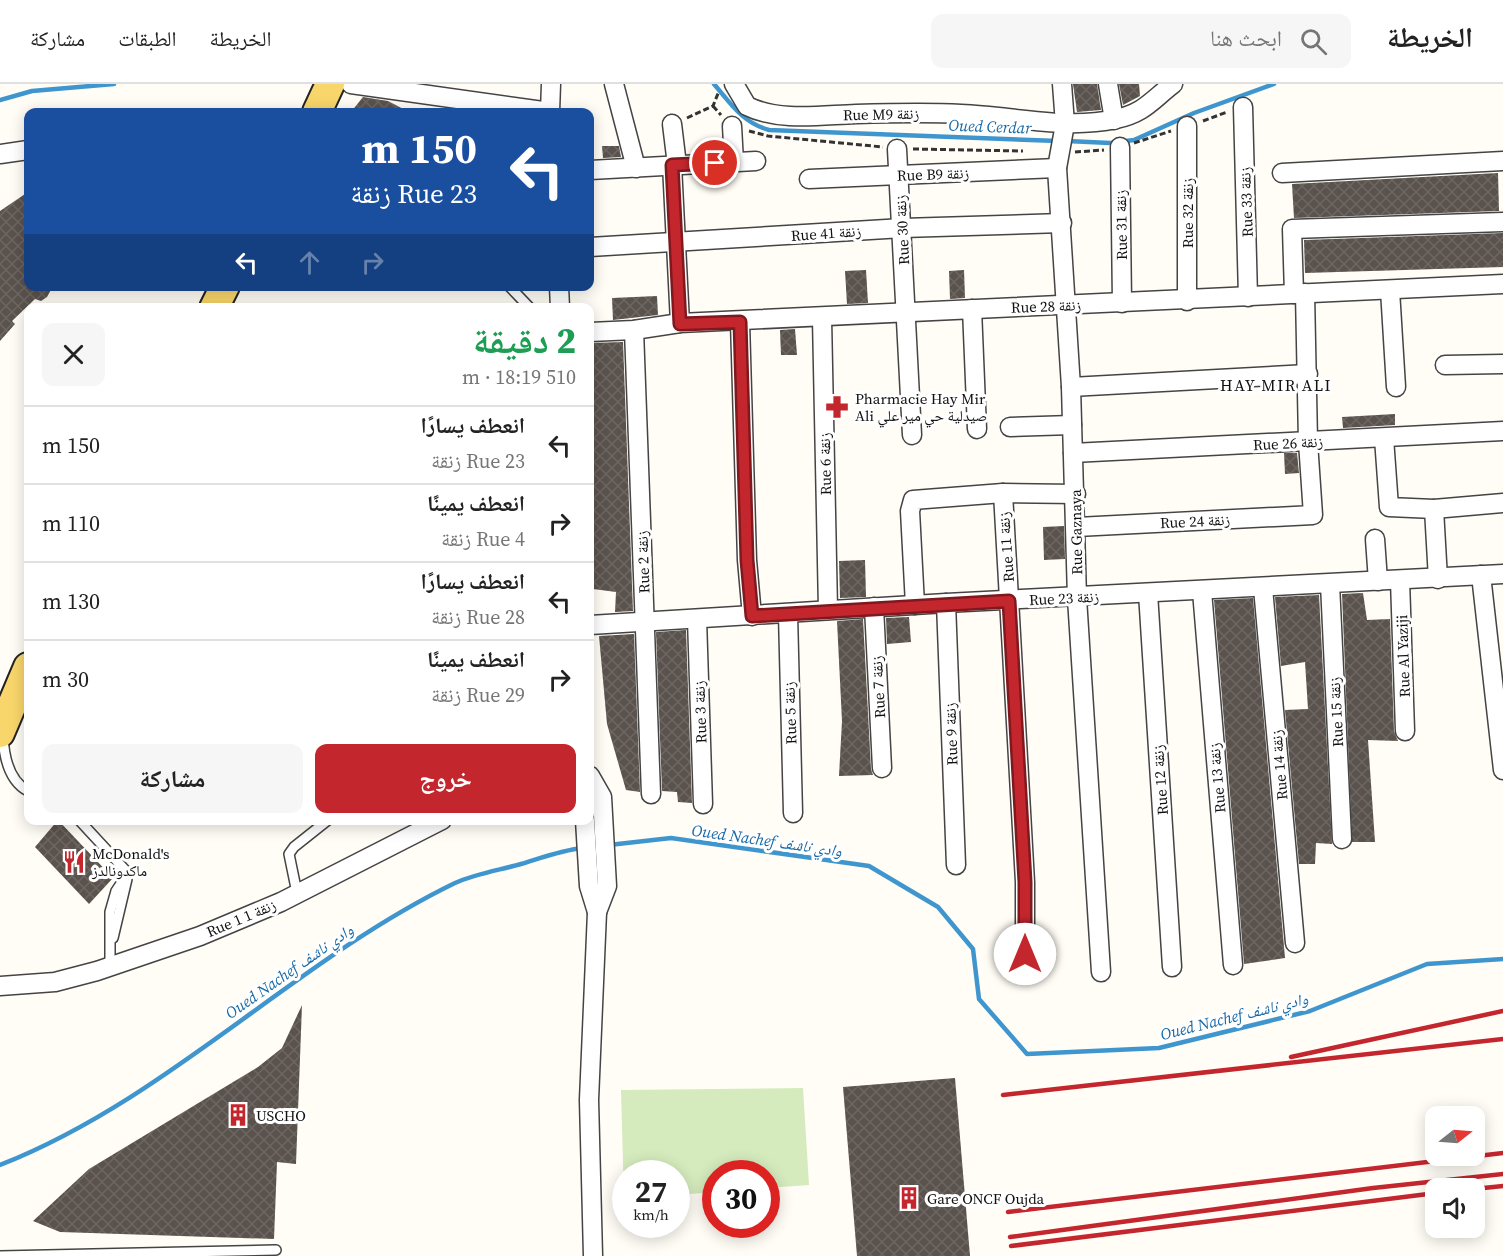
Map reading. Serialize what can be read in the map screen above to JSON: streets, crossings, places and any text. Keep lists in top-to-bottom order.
{
  "streets": {
    "street": [
      "Rue M9 زنقة",
      "Rue B9 زنقة",
      "Rue 33 زنقة",
      "Rue 32 زنقة",
      "Rue 31 زنقة",
      "Rue 30 زنقة",
      "Rue 41 زنقة",
      "Rue 28 زنقة",
      "Rue 26 زنقة",
      "Rue 6 زنقة",
      "Rue 24 زنقة",
      "Rue Gaznaya",
      "Rue 11 زنقة",
      "Rue 2 زنقة",
      "Rue 23 زنقة",
      "Rue Al Yaziji",
      "Rue 7 زنقة",
      "Rue 3 زنقة",
      "Rue 15 زنقة",
      "Rue 5 زنقة",
      "Rue 9 زنقة",
      "Rue 14 زنقة",
      "Rue 13 زنقة",
      "Rue 12 زنقة",
      "Rue 1 زنقة 1"
    ]
  },
  "crossings": [
    ["Rue M9 زنقة", "Rue Gaznaya"],
    ["Rue B9 زنقة", "Rue 30 زنقة"],
    ["Rue B9 زنقة", "Rue Gaznaya"],
    ["Rue 33 زنقة", "Rue 28 زنقة"],
    ["Rue 32 زنقة", "Rue 28 زنقة"],
    ["Rue 31 زنقة", "Rue 28 زنقة"],
    ["Rue 30 زنقة", "Rue 41 زنقة"],
    ["Rue 30 زنقة", "Rue 28 زنقة"],
    ["Rue 41 زنقة", "Rue Gaznaya"],
    ["Rue 28 زنقة", "Rue 6 زنقة"],
    ["Rue 28 زنقة", "Rue Gaznaya"],
    ["Rue 28 زنقة", "Rue 2 زنقة"],
    ["Rue 26 زنقة", "Rue 24 زنقة"],
    ["Rue 26 زنقة", "Rue Gaznaya"],
    ["Rue 6 زنقة", "Rue 23 زنقة"],
    ["Rue 24 زنقة", "Rue Gaznaya"],
    ["Rue Gaznaya", "Rue 23 زنقة"],
    ["Rue 11 زنقة", "Rue 23 زنقة"],
    ["Rue 2 زنقة", "Rue 23 زنقة"],
    ["Rue 23 زنقة", "Rue Al Yaziji"],
    ["Rue 23 زنقة", "Rue 7 زنقة"],
    ["Rue 23 زنقة", "Rue 3 زنقة"],
    ["Rue 23 زنقة", "Rue 15 زنقة"],
    ["Rue 23 زنقة", "Rue 5 زنقة"],
    ["Rue 23 زنقة", "Rue 9 زنقة"],
    ["Rue 23 زنقة", "Rue 14 زنقة"],
    ["Rue 23 زنقة", "Rue 13 زنقة"],
    ["Rue 23 زنقة", "Rue 12 زنقة"]
  ],
  "districts": ["HAY MIR ALI"],
  "water": ["Oued Cerdar", "Oued Nachef وادي ناشف"],
  "places": {
    "pharmacy": ["Pharmacie Hay Mir Ali صيدلية حي مير علي"],
    "restaurant": ["McDonald's ماكدونالدز"],
    "building": ["USCHO", "Gare ONCF Oujda"]
  },
  "north": "right",
  "page": {
    "header": "الخريطة",
    "search": "ابحث هنا",
    "nav": ["الخريطة", "الطبقات", "مشاركة"],
    "turn": ["150 m", "Rue 23 زنقة"],
    "heading": ["2 دقيقة", "510 m · 18:19"],
    "list": [
      {
        "name": "انعطف يسارًا",
        "note": "Rue 23 زنقة",
        "value": "150 m"
      },
      {
        "name": "انعطف يمينًا",
        "note": "Rue 4 زنقة",
        "value": "110 m"
      },
      {
        "name": "انعطف يسارًا",
        "note": "Rue 28 زنقة",
        "value": "130 m"
      },
      {
        "name": "انعطف يمينًا",
        "note": "Rue 29 زنقة",
        "value": "30 m"
      }
    ],
    "buttons": ["خروج", "مشاركة"],
    "speed": "27 km/h",
    "limit": "30"
  }
}
